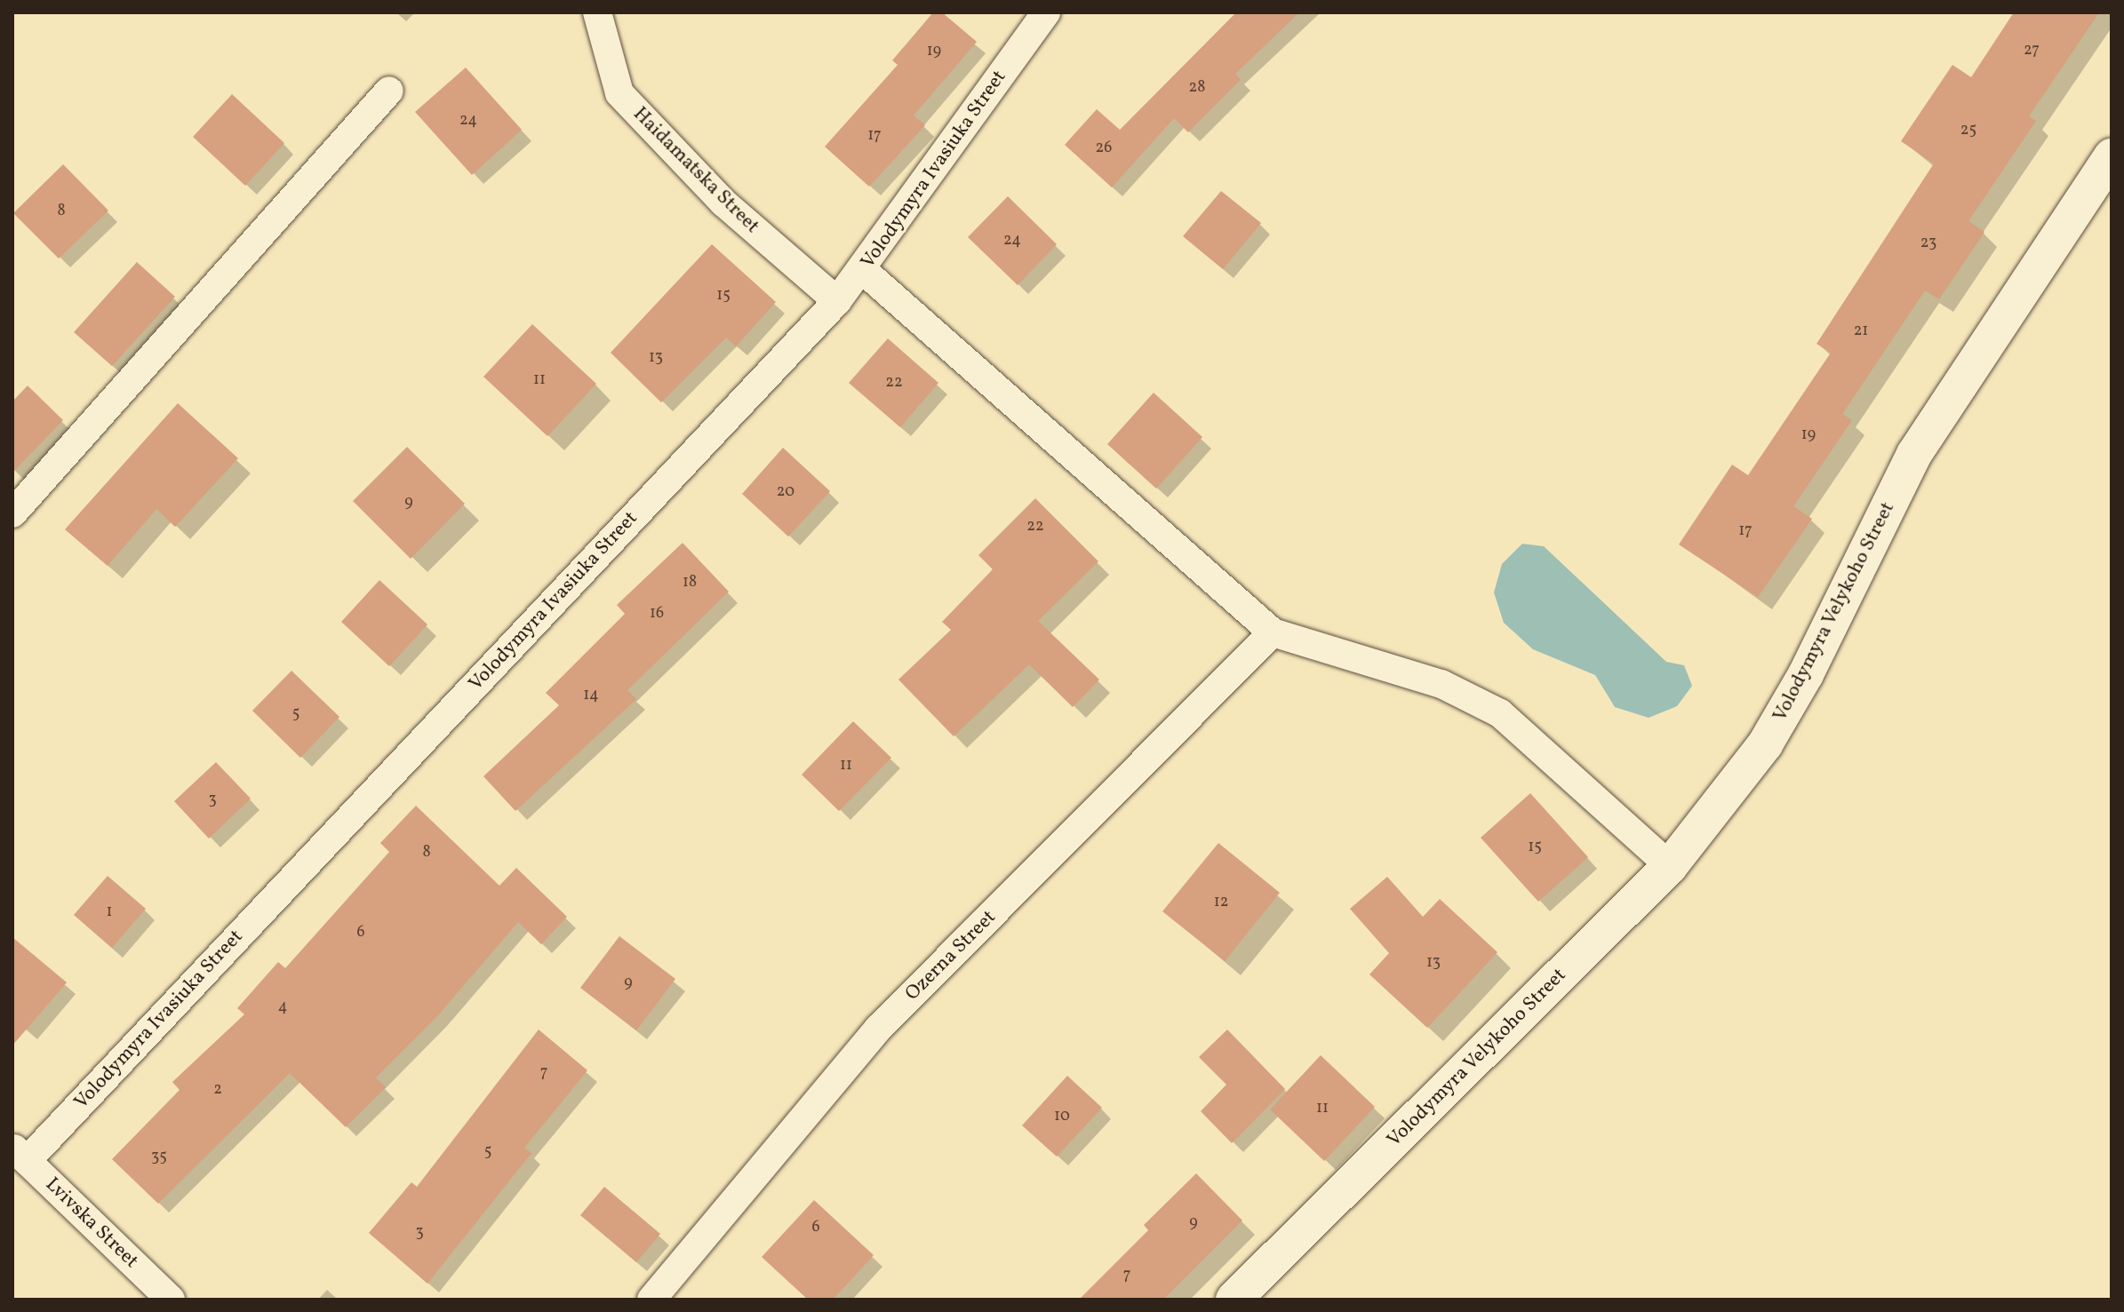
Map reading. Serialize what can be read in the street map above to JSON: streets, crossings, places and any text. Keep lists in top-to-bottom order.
{
  "streets": {
    "street": [
      "Volodymyra Ivasiuka Street",
      "Haidamatska Street",
      "Volodymyra Velykoho Street",
      "Ozerna Street",
      "Lvivska Street"
    ]
  },
  "crossings": [
    ["Volodymyra Ivasiuka Street", "Haidamatska Street"],
    ["Volodymyra Ivasiuka Street", "Lvivska Street"]
  ],
  "house_numbers": [
    "27",
    "19",
    "28",
    "24",
    "25",
    "17",
    "26",
    "8",
    "24",
    "23",
    "15",
    "21",
    "13",
    "11",
    "22",
    "19",
    "20",
    "9",
    "22",
    "17",
    "18",
    "16",
    "14",
    "5",
    "11",
    "3",
    "15",
    "8",
    "12",
    "1",
    "6",
    "13",
    "9",
    "4",
    "7",
    "2",
    "11",
    "10",
    "5",
    "35",
    "9",
    "6",
    "3",
    "7"
  ]
}
